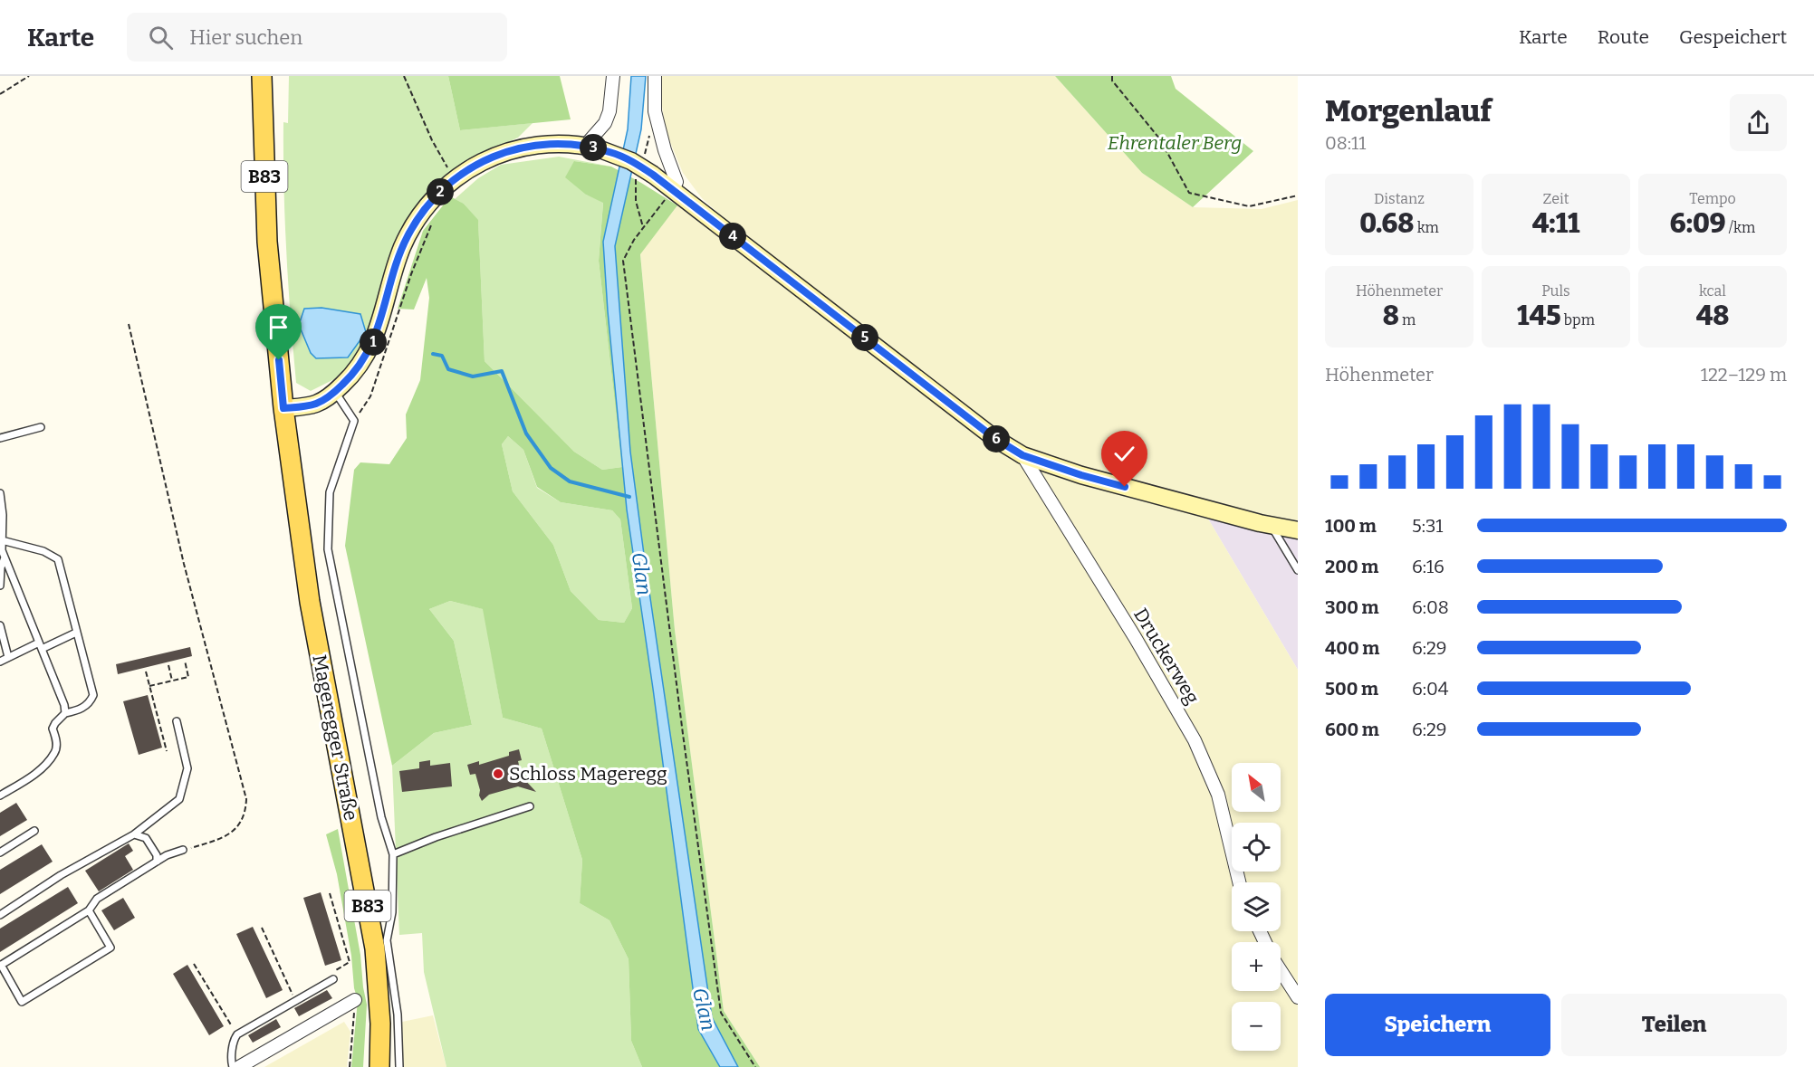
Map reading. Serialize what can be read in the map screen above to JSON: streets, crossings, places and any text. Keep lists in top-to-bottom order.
{
  "streets": {
    "main road": ["B83", "Mageregger Straße"],
    "street": ["Druckerweg"]
  },
  "water": ["Glan"],
  "parks": ["Ehrentaler Berg"],
  "places": ["Schloss Mageregg"],
  "north": "top left",
  "page": {
    "header": "Karte",
    "search": "Hier suchen",
    "nav": ["Karte", "Route", "Gespeichert"],
    "heading": ["Morgenlauf", "08:11"],
    "pins": [
      "3",
      "2",
      "4",
      "5",
      "1",
      "6"
    ],
    "stats": [
      ["Distanz", "0.68 km"],
      ["Zeit", "4:11"],
      ["Tempo", "6:09 /km"],
      ["Höhenmeter", "8 m"],
      ["Puls", "145 bpm"],
      ["kcal", "48"]
    ],
    "chart": ["Höhenmeter", "122–129 m"],
    "list": [
      {
        "name": "100 m",
        "note": "5:31"
      },
      {
        "name": "200 m",
        "note": "6:16"
      },
      {
        "name": "300 m",
        "note": "6:08"
      },
      {
        "name": "400 m",
        "note": "6:29"
      },
      {
        "name": "500 m",
        "note": "6:04"
      },
      {
        "name": "600 m",
        "note": "6:29"
      }
    ],
    "map_buttons": ["+", "−"],
    "buttons": ["Speichern", "Teilen"]
  }
}
